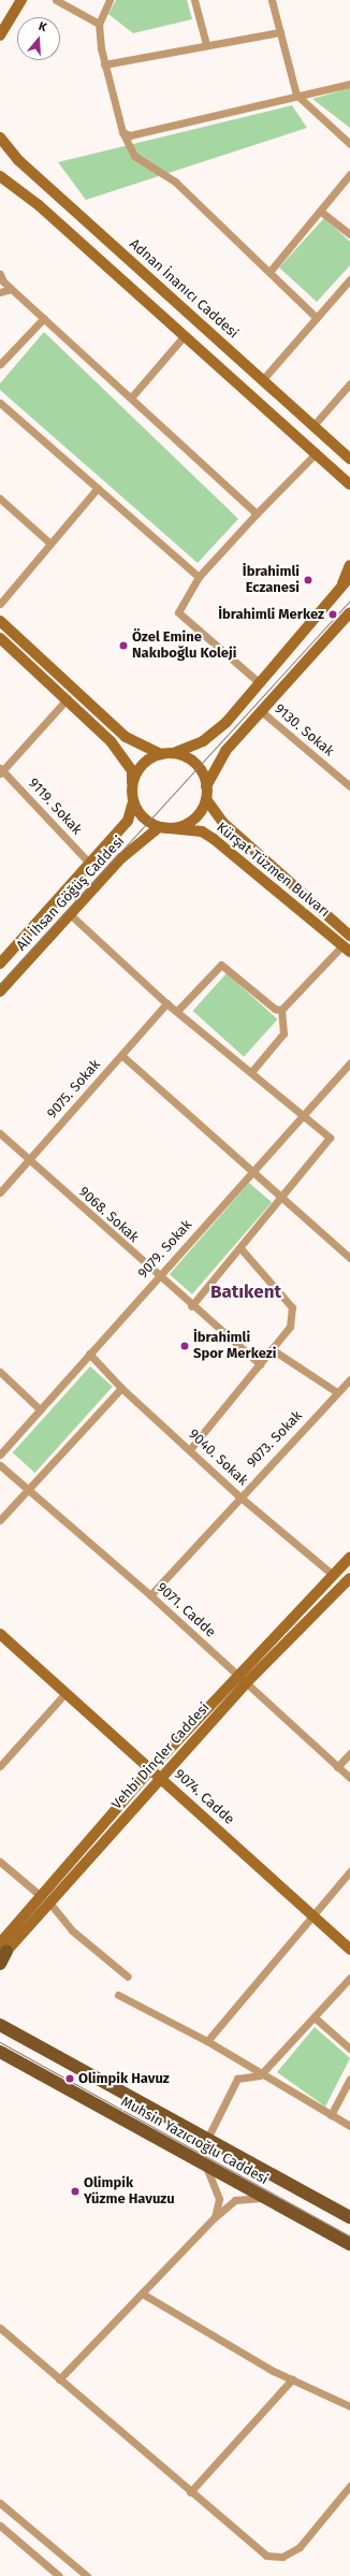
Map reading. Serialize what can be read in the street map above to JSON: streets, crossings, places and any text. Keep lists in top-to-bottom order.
{
  "streets": {
    "main road": ["Muhsin Yazıcıoğlu Caddesi"],
    "street": [
      "Adnan İnanıcı Caddesi",
      "9130. Sokak",
      "9119. Sokak",
      "Kürşat Tüzmen Bulvarı",
      "Ali İhsan Göğüş Caddesi",
      "9075. Sokak",
      "9068. Sokak",
      "9079. Sokak",
      "9073. Sokak",
      "9040. Sokak",
      "9071. Cadde",
      "Vehbi Dinçler Caddesi",
      "9074. Cadde"
    ]
  },
  "crossings": [
    ["9119. Sokak", "Ali İhsan Göğüş Caddesi"],
    ["Kürşat Tüzmen Bulvarı", "Ali İhsan Göğüş Caddesi"],
    ["9075. Sokak", "9068. Sokak"],
    ["9068. Sokak", "9079. Sokak"],
    ["9079. Sokak", "9040. Sokak"],
    ["9073. Sokak", "9040. Sokak"],
    ["9073. Sokak", "9071. Cadde"],
    ["9071. Cadde", "Vehbi Dinçler Caddesi"],
    ["Vehbi Dinçler Caddesi", "9074. Cadde"]
  ],
  "districts": ["Batıkent"],
  "places": [
    "İbrahimli Eczanesi",
    "İbrahimli Merkez",
    "Özel Emine Nakıboğlu Koleji",
    "İbrahimli Spor Merkezi",
    "Olimpik Havuz",
    "Olimpik Yüzme Havuzu"
  ],
  "north": "top"
}
